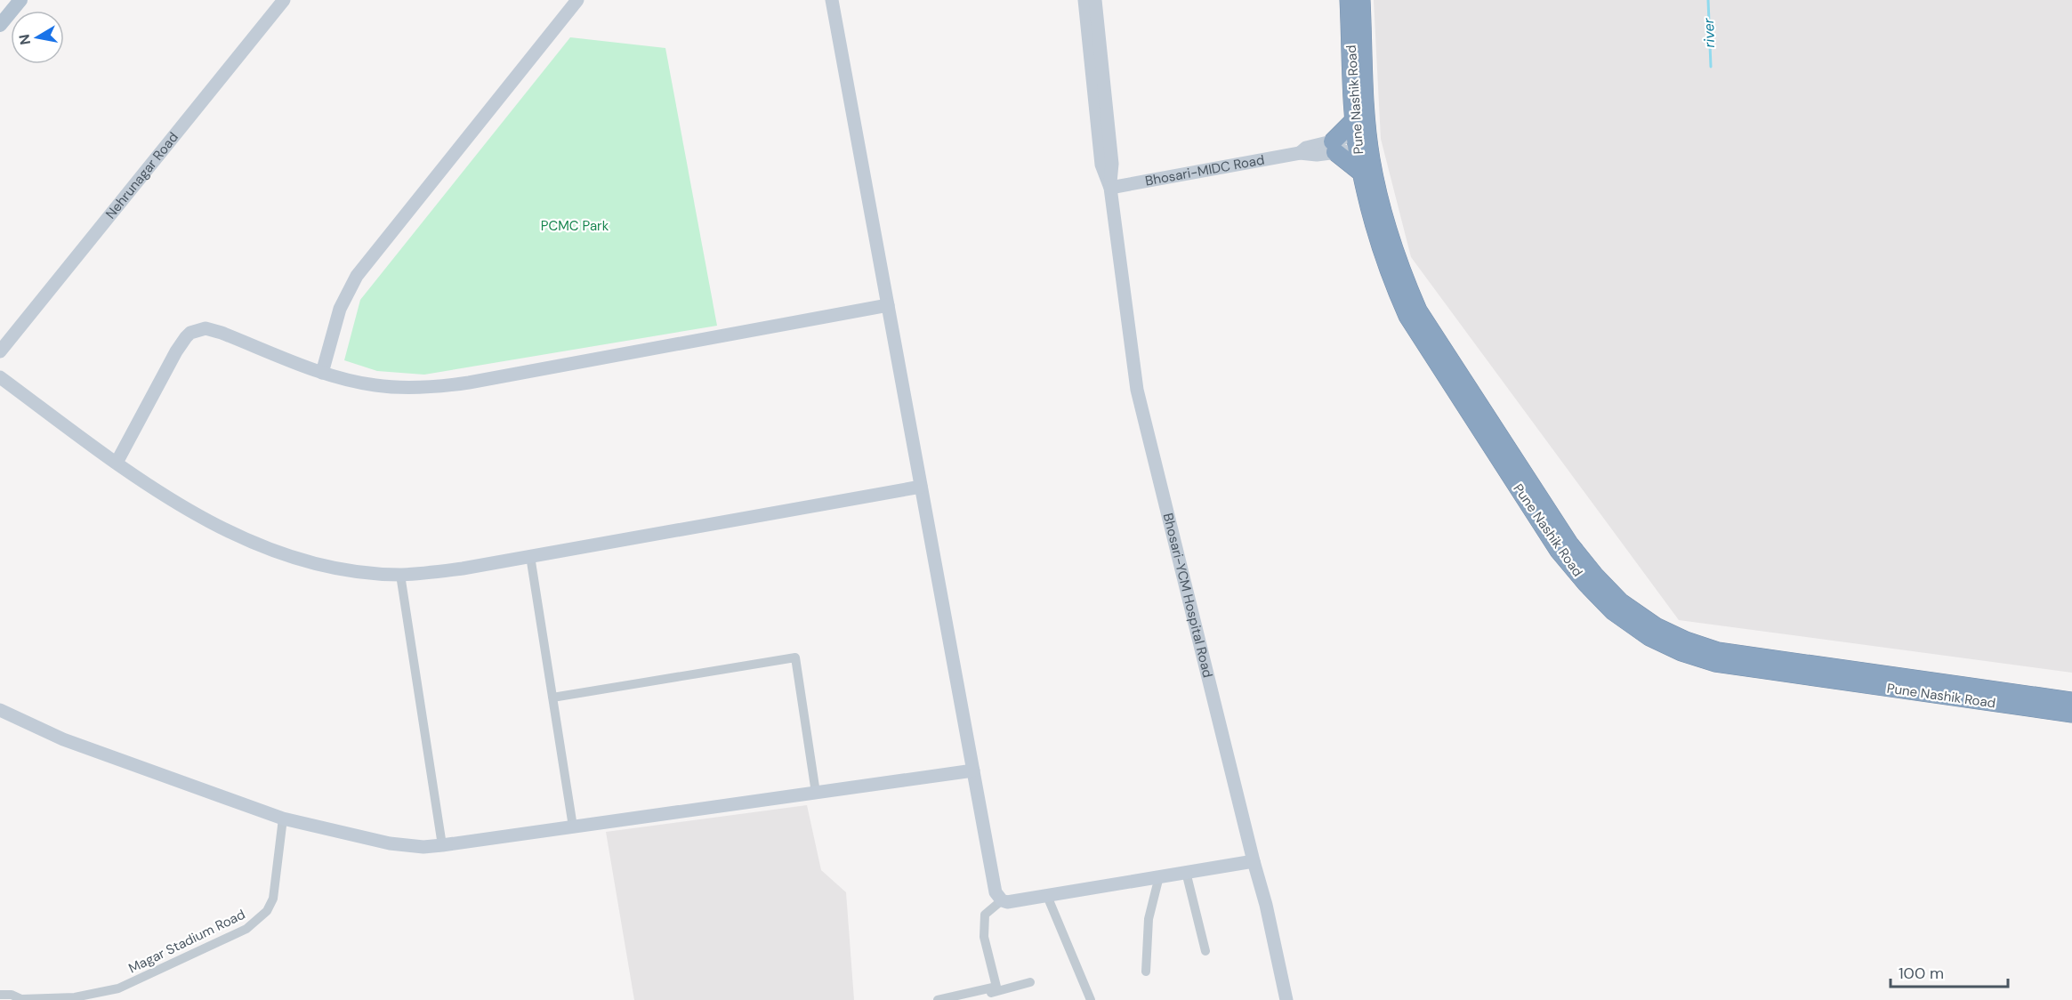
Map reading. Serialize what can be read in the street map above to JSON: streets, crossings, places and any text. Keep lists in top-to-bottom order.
{
  "streets": {
    "highway": ["Pune Nashik Road"],
    "street": [
      "Bhosari-MIDC Road",
      "Nehrunagar Road",
      "Bhosari-YCM Hospital Road",
      "Magar Stadium Road"
    ]
  },
  "crossings": [
    ["Pune Nashik Road", "Bhosari-MIDC Road"],
    ["Bhosari-MIDC Road", "Bhosari-YCM Hospital Road"]
  ],
  "water": ["river"],
  "parks": ["PCMC Park"],
  "scale_bar": "100 m",
  "north": "left"
}
